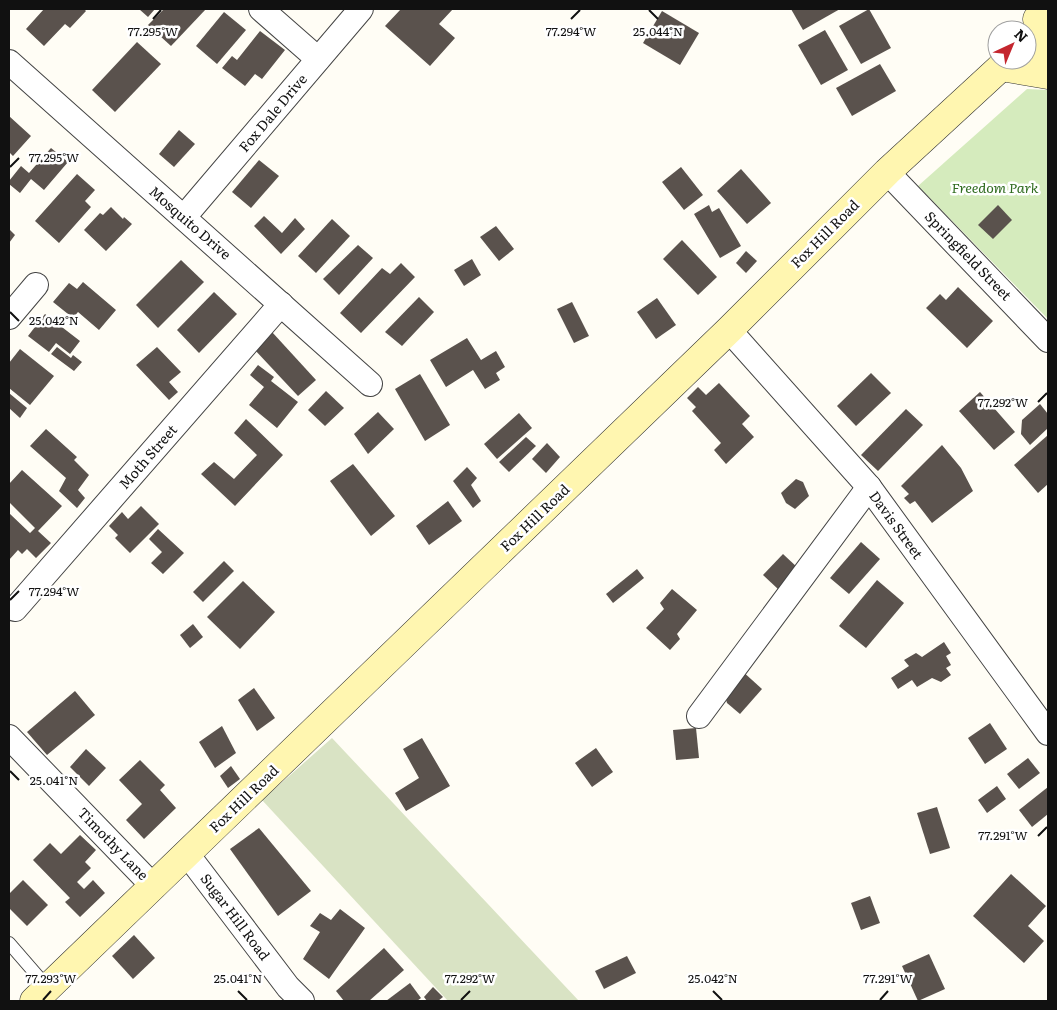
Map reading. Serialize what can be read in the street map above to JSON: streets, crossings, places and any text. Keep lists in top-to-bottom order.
{
  "streets": {
    "main road": ["Fox Hill Road"],
    "street": [
      "Fox Dale Drive",
      "Mosquito Drive",
      "Springfield Street",
      "Moth Street",
      "Davis Street",
      "Timothy Lane",
      "Sugar Hill Road"
    ]
  },
  "crossings": [
    ["Fox Dale Drive", "Mosquito Drive"],
    ["Mosquito Drive", "Moth Street"],
    ["Fox Hill Road", "Springfield Street"],
    ["Fox Hill Road", "Davis Street"],
    ["Fox Hill Road", "Timothy Lane"],
    ["Fox Hill Road", "Sugar Hill Road"]
  ],
  "parks": ["Freedom Park"],
  "north": "top right",
  "coordinates": [
    "25.044°N",
    "77.295°W",
    "77.294°W",
    "25.042°N",
    "77.292°W",
    "25.041°N",
    "77.291°W",
    "77.293°W"
  ]
}
